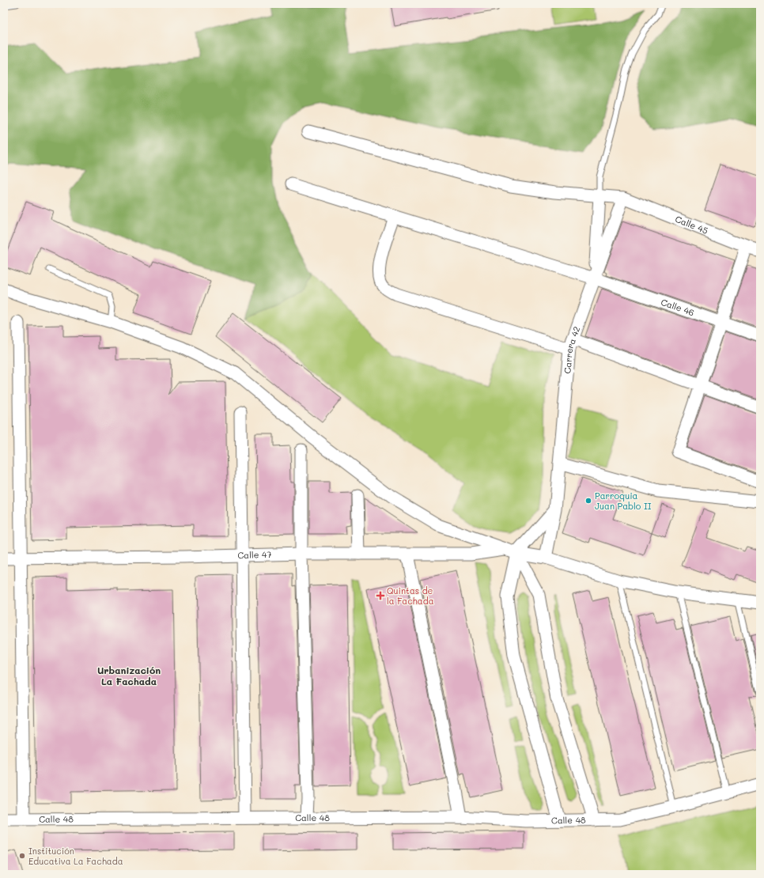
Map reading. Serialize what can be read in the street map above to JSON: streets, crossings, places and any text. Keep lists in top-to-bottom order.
{
  "streets": {
    "street": [
      "Calle 45",
      "Calle 46",
      "Carrera 42",
      "Calle 47",
      "Calle 48"
    ]
  },
  "crossings": [
    ["Calle 45", "Carrera 42"],
    ["Calle 46", "Carrera 42"]
  ],
  "districts": ["Urbanización La Fachada"],
  "places": {
    "other": ["Parroquia Juan Pablo II", "Institución Educativa La Fachada"],
    "health": ["Quintas de la Fachada"]
  }
}
